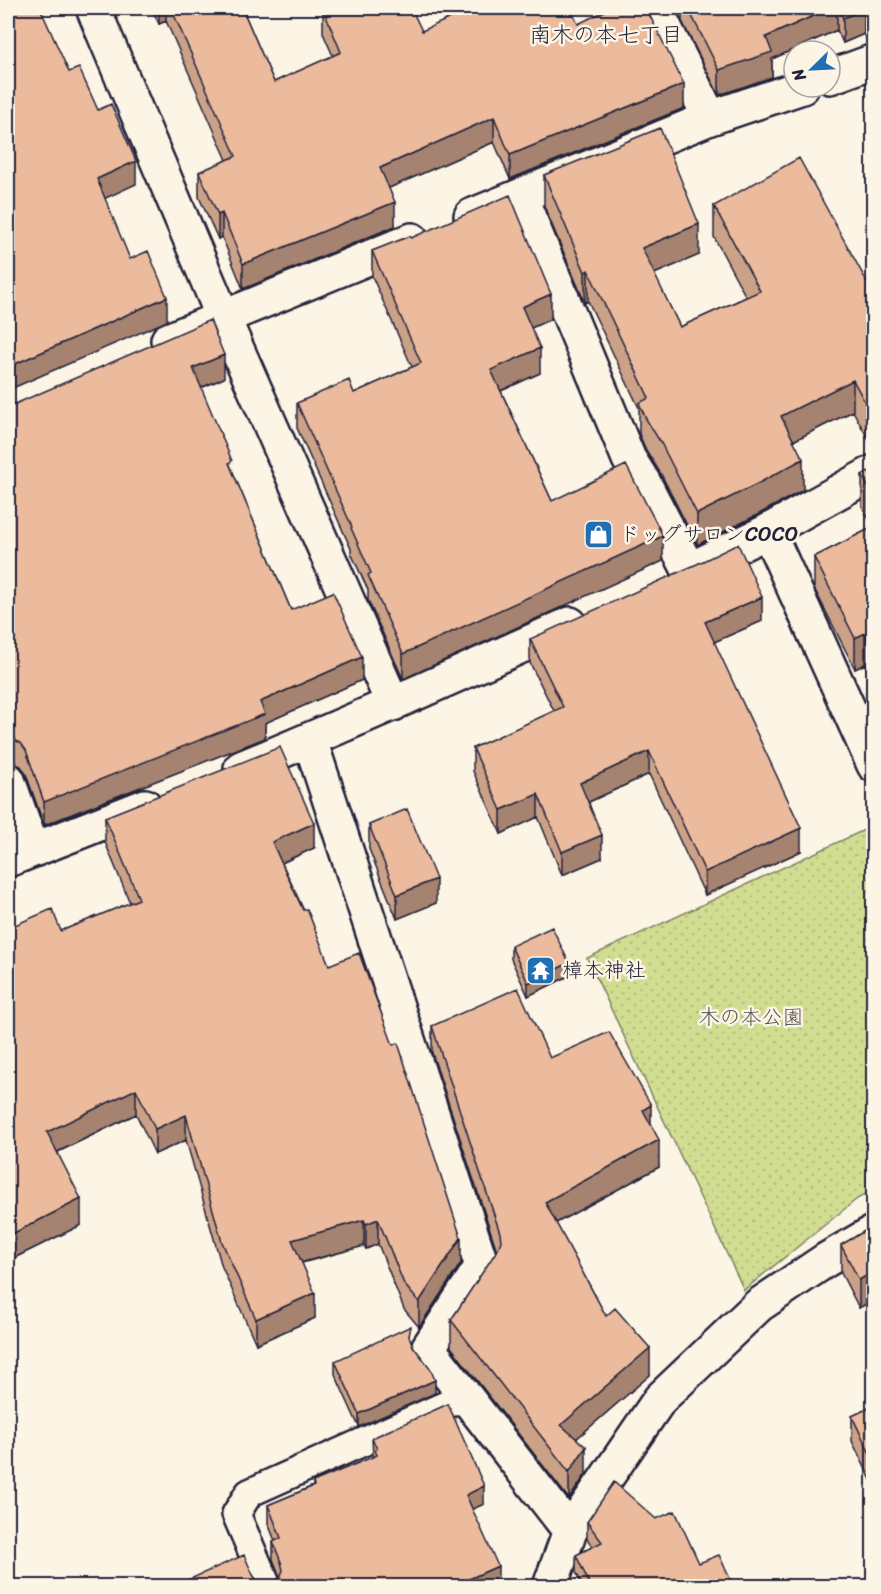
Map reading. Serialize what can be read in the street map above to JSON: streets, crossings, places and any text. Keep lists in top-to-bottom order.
{
  "districts": ["南木の本七丁目"],
  "parks": ["木の本公園"],
  "places": {
    "shop": ["ドッグサロンCOCO"],
    "temple": ["樟本神社"]
  },
  "north": "bottom left"
}
